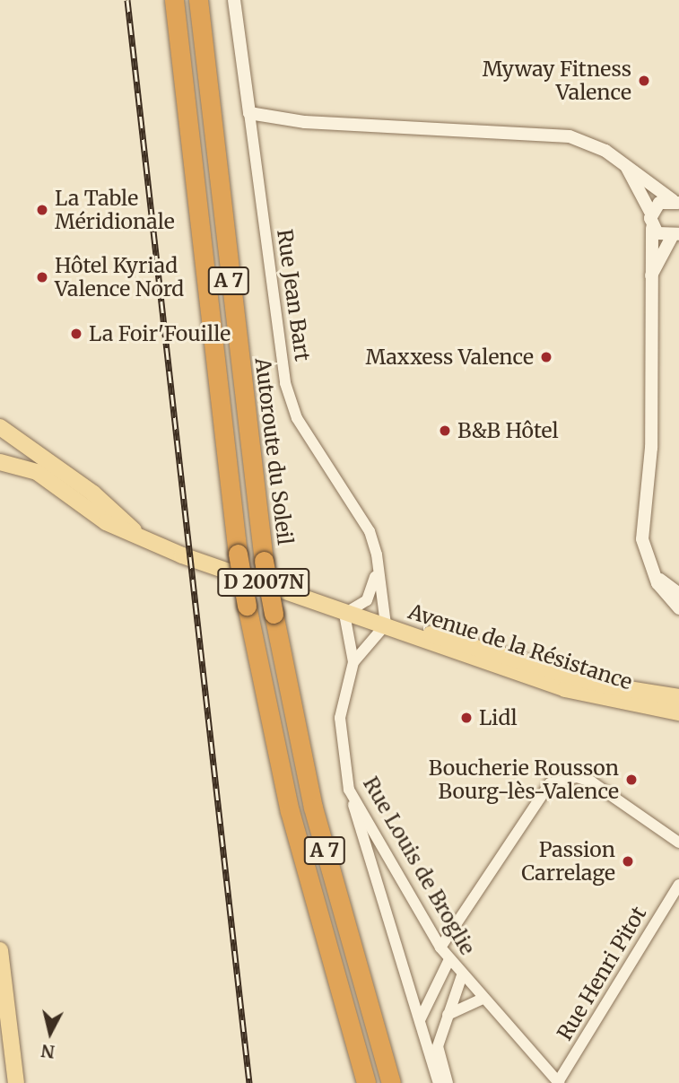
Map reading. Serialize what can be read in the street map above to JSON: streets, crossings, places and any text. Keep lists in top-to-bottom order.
{
  "streets": {
    "highway": ["A 7", "Autoroute du Soleil"],
    "main road": ["D 2007N", "Avenue de la Résistance"],
    "street": ["Rue Jean Bart", "Rue Louis de Broglie", "Rue Henri Pitot"]
  },
  "crossings": [
    ["Rue Jean Bart", "Avenue de la Résistance"],
    ["Rue Jean Bart", "Rue Louis de Broglie"],
    ["Avenue de la Résistance", "Rue Louis de Broglie"],
    ["Rue Louis de Broglie", "Rue Henri Pitot"]
  ],
  "places": [
    "Myway Fitness Valence",
    "La Table Méridionale",
    "Hôtel Kyriad Valence Nord",
    "La Foir'Fouille",
    "Maxxess Valence",
    "B&B Hôtel",
    "Lidl",
    "Boucherie Rousson Bourg-lès-Valence",
    "Passion Carrelage"
  ],
  "north": "bottom"
}
